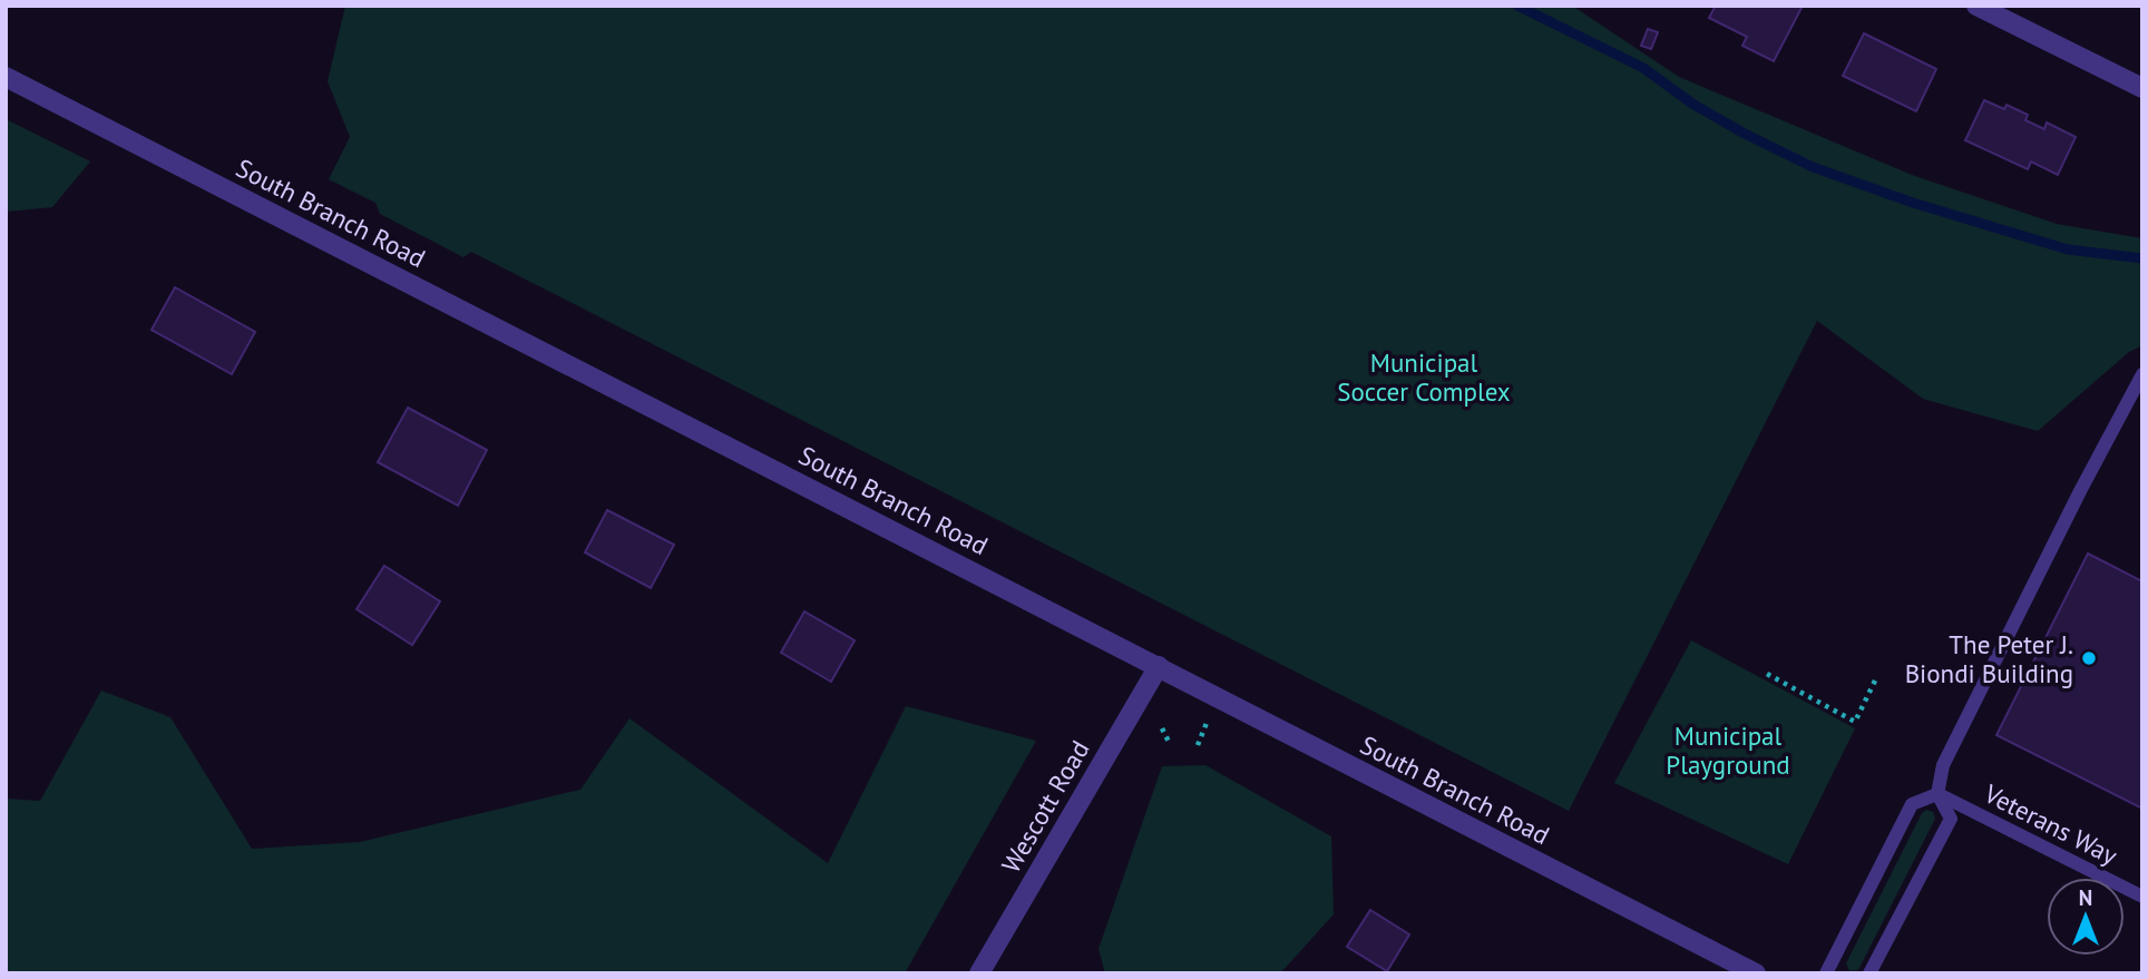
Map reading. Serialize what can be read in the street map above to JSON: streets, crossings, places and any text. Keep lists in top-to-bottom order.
{
  "streets": {
    "street": ["South Branch Road", "Wescott Road"],
    "lane": ["Veterans Way"]
  },
  "crossings": [
    ["South Branch Road", "Wescott Road"]
  ],
  "parks": ["Municipal Soccer Complex", "Municipal Playground"],
  "places": ["The Peter J. Biondi Building"],
  "north": "top"
}
